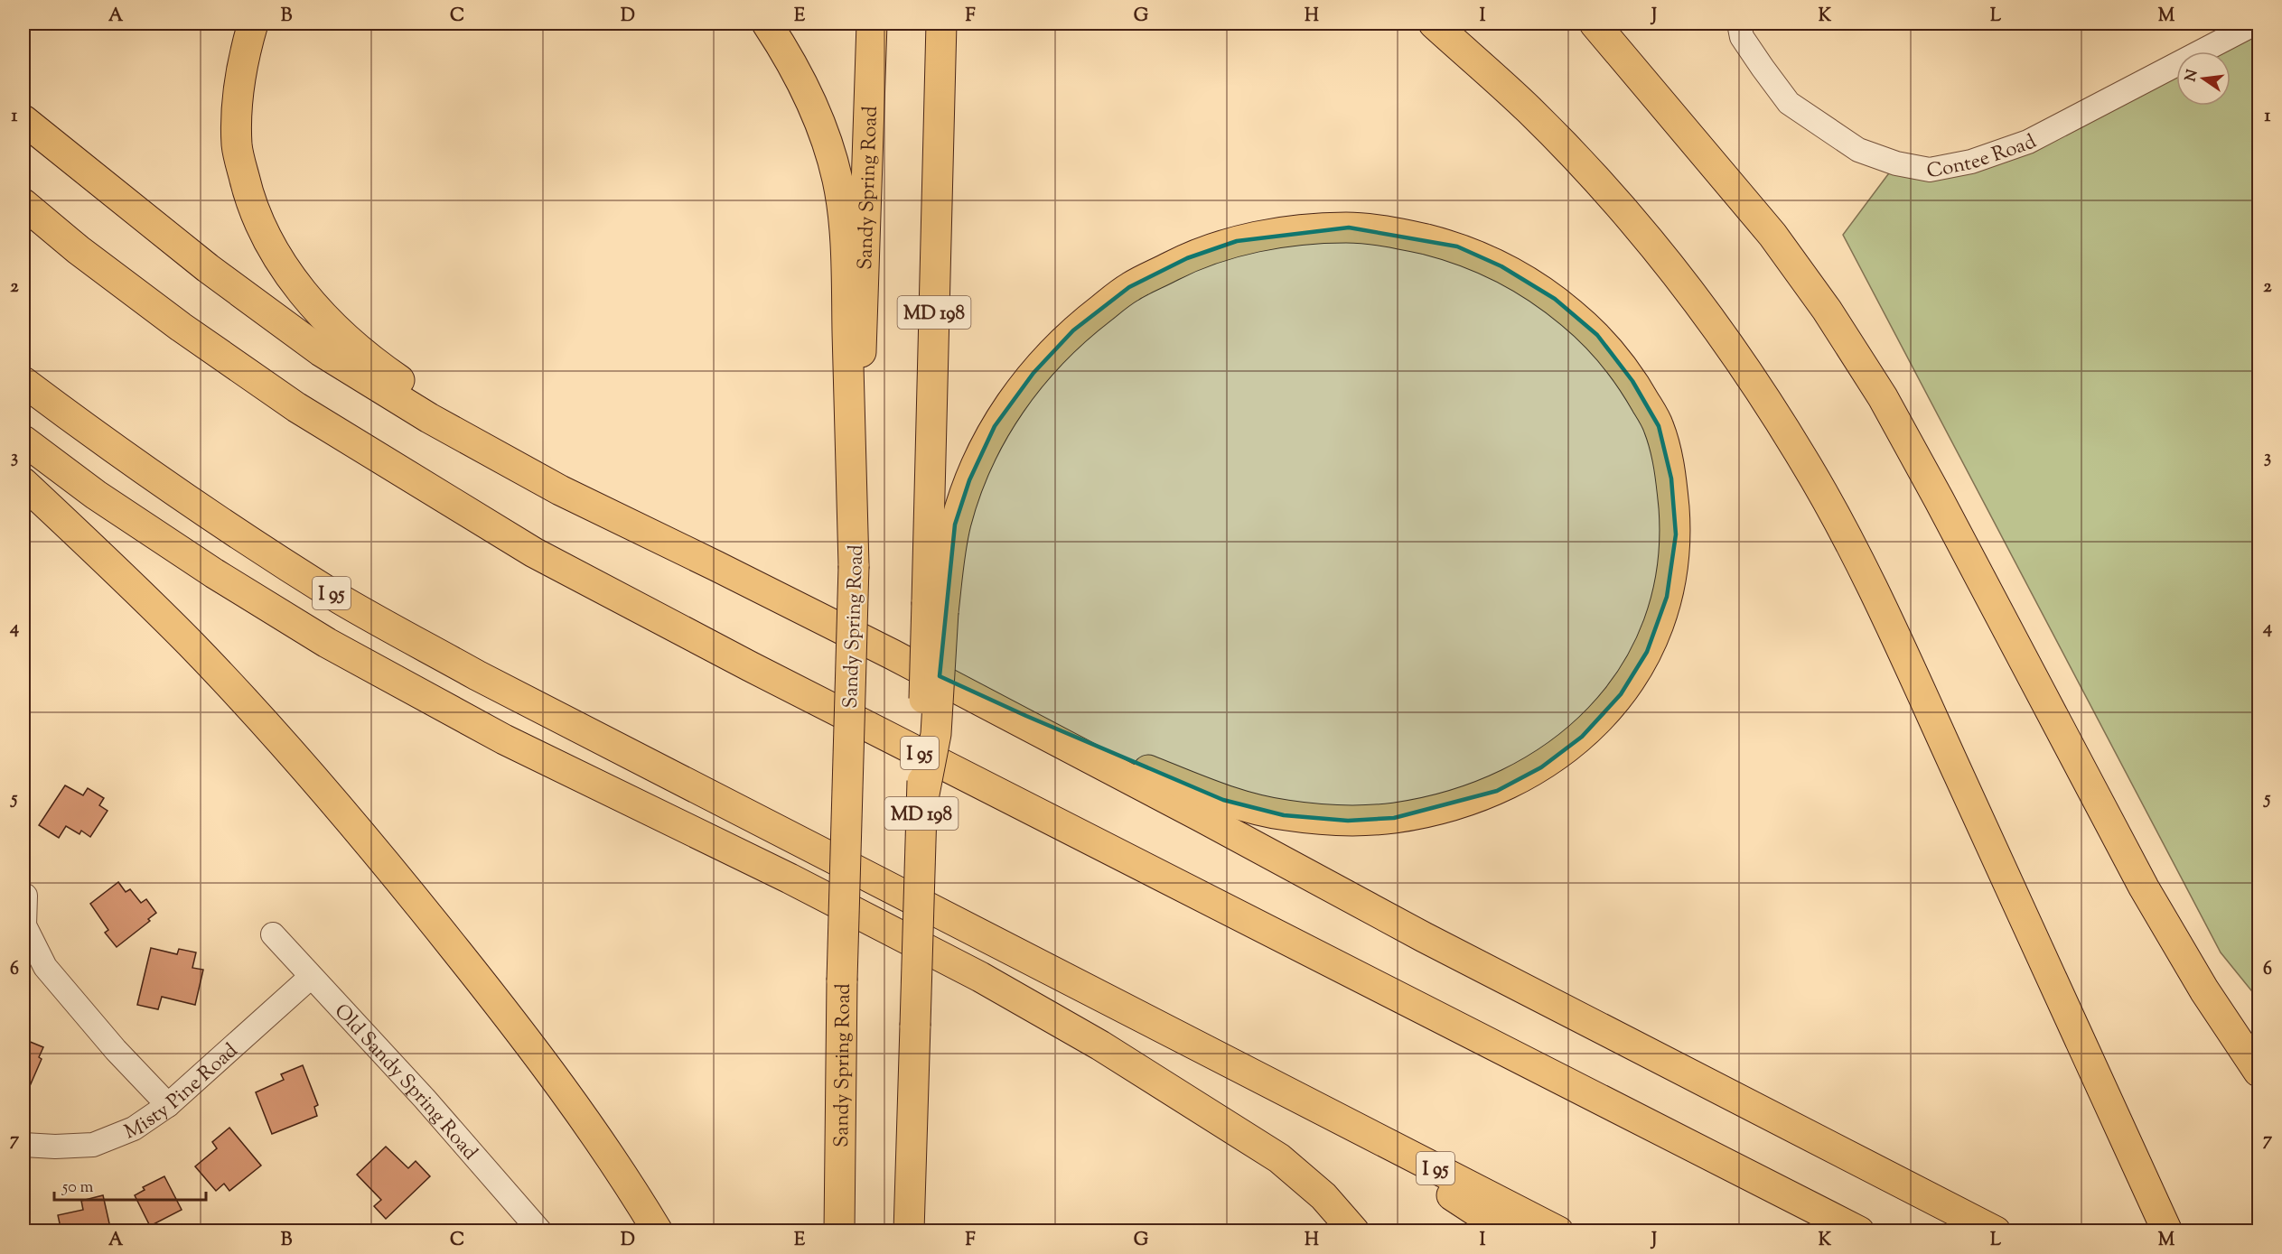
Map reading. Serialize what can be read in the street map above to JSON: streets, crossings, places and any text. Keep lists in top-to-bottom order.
{
  "streets": {
    "main road": ["Sandy Spring Road", "MD 198", "I 95"],
    "street": ["Contee Road", "Old Sandy Spring Road", "Misty Pine Road"]
  },
  "crossings": [
    ["Old Sandy Spring Road", "Misty Pine Road"]
  ],
  "scale_bar": "50 m",
  "north": "left",
  "grid": {
    "columns": [
      "A",
      "B",
      "C",
      "D",
      "E",
      "F",
      "G",
      "H",
      "I",
      "J",
      "K",
      "L",
      "M"
    ],
    "rows": [
      "1",
      "2",
      "3",
      "4",
      "5",
      "6",
      "7"
    ]
  }
}
